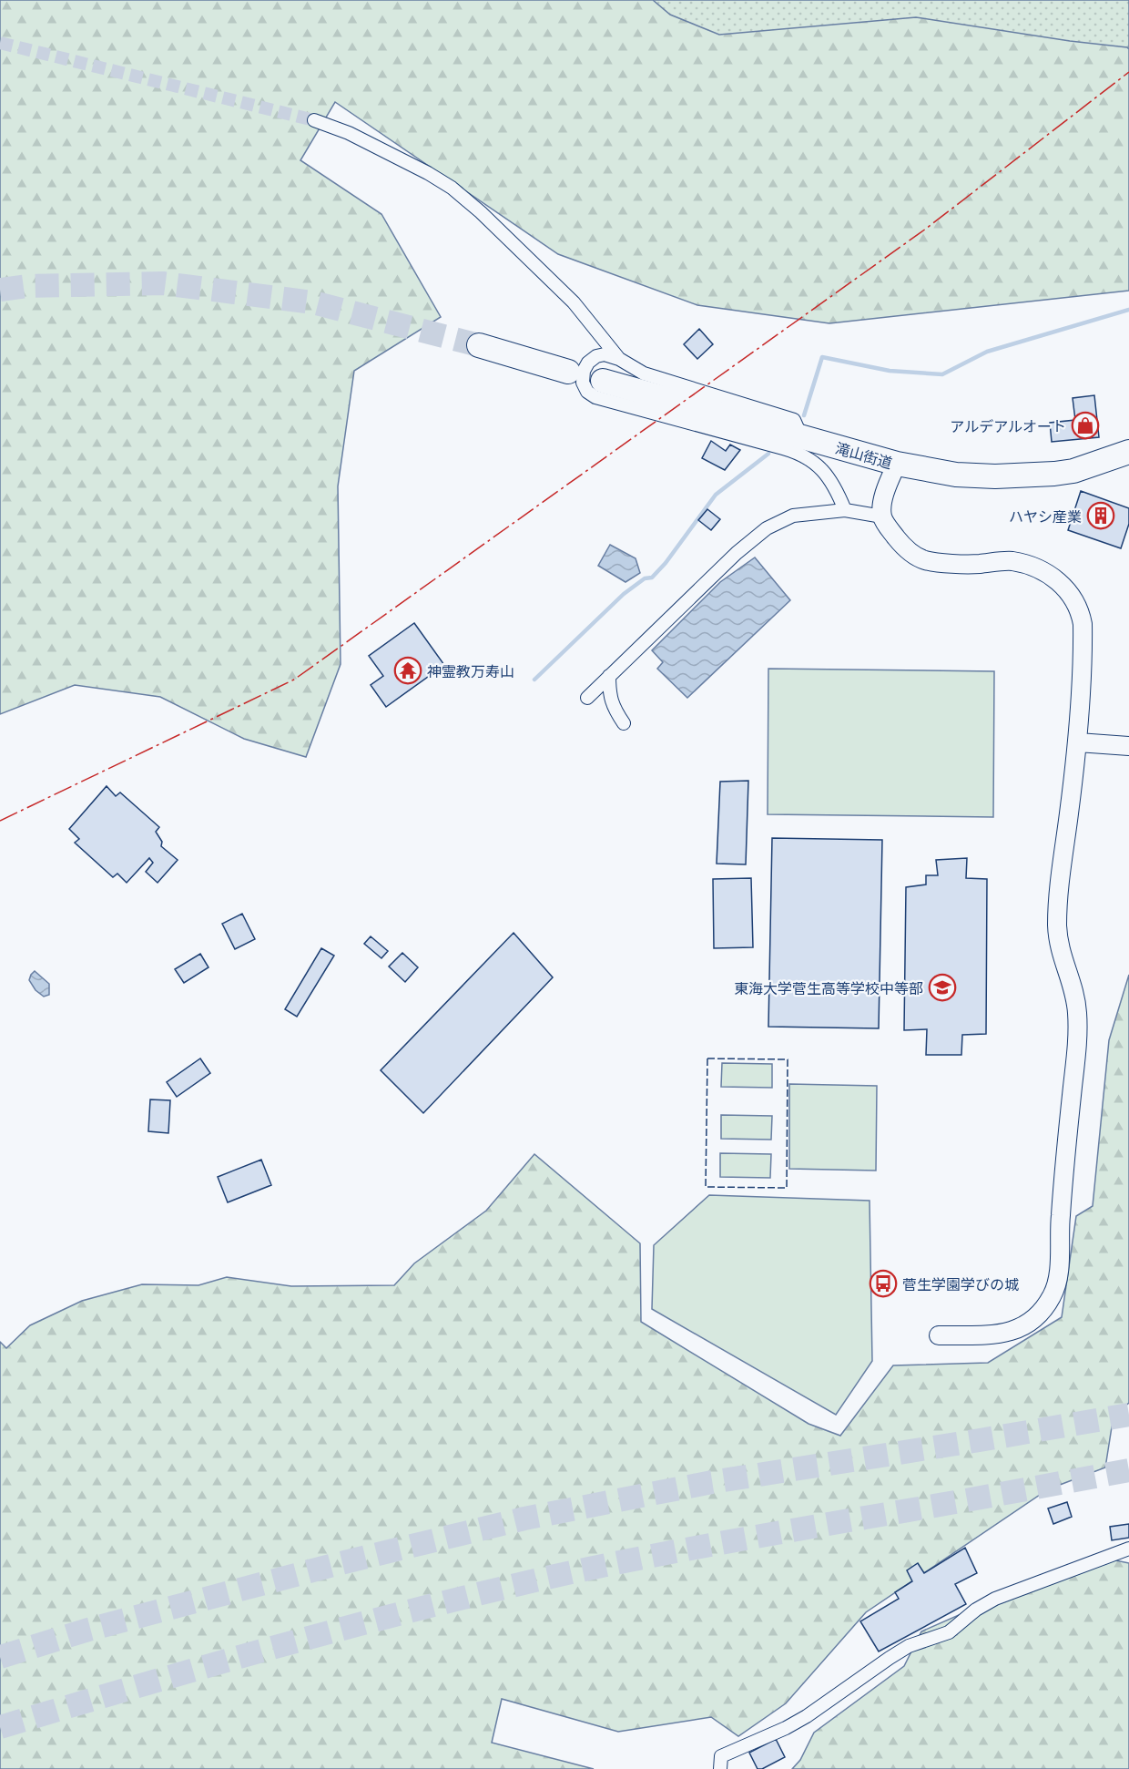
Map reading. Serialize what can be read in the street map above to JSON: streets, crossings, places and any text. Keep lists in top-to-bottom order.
{
  "streets": {
    "highway": ["滝山街道"]
  },
  "places": {
    "shop": ["アルデアルオート"],
    "building": ["ハヤシ産業"],
    "temple": ["神霊教万寿山"],
    "school or university": ["東海大学菅生高等学校中等部"],
    "bus stop": ["菅生学園学びの城"]
  }
}
